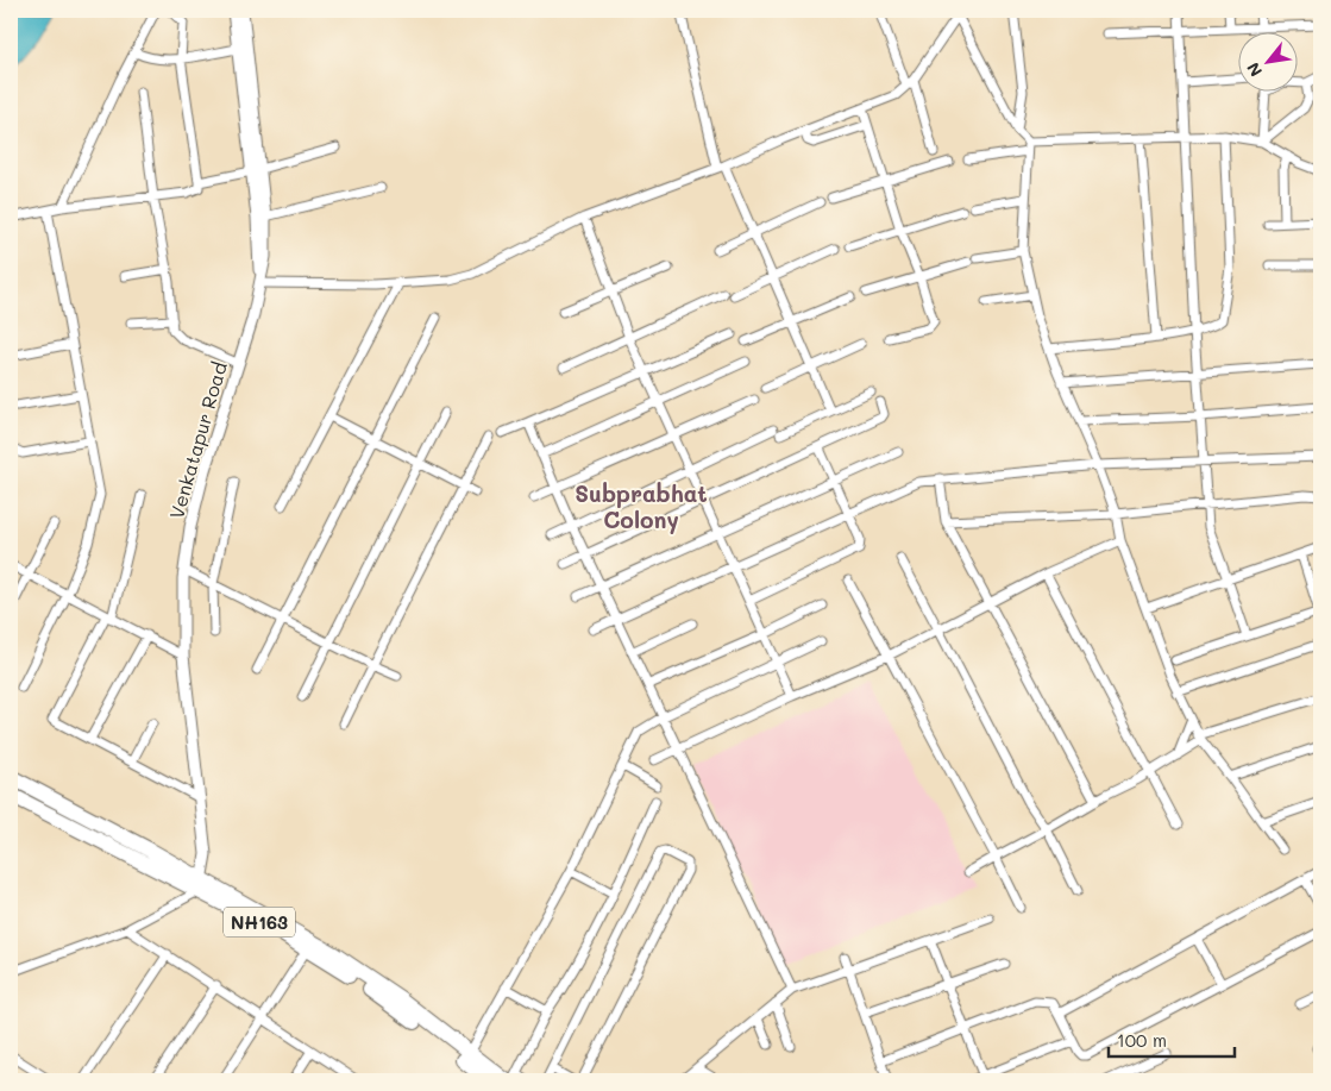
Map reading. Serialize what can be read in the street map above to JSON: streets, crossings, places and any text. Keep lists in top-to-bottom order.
{
  "streets": {
    "highway": ["NH163"],
    "street": ["Venkatapur Road"]
  },
  "crossings": [
    ["Venkatapur Road", "NH163"]
  ],
  "districts": ["Subprabhat Colony"],
  "scale_bar": "100 m",
  "north": "bottom left"
}
